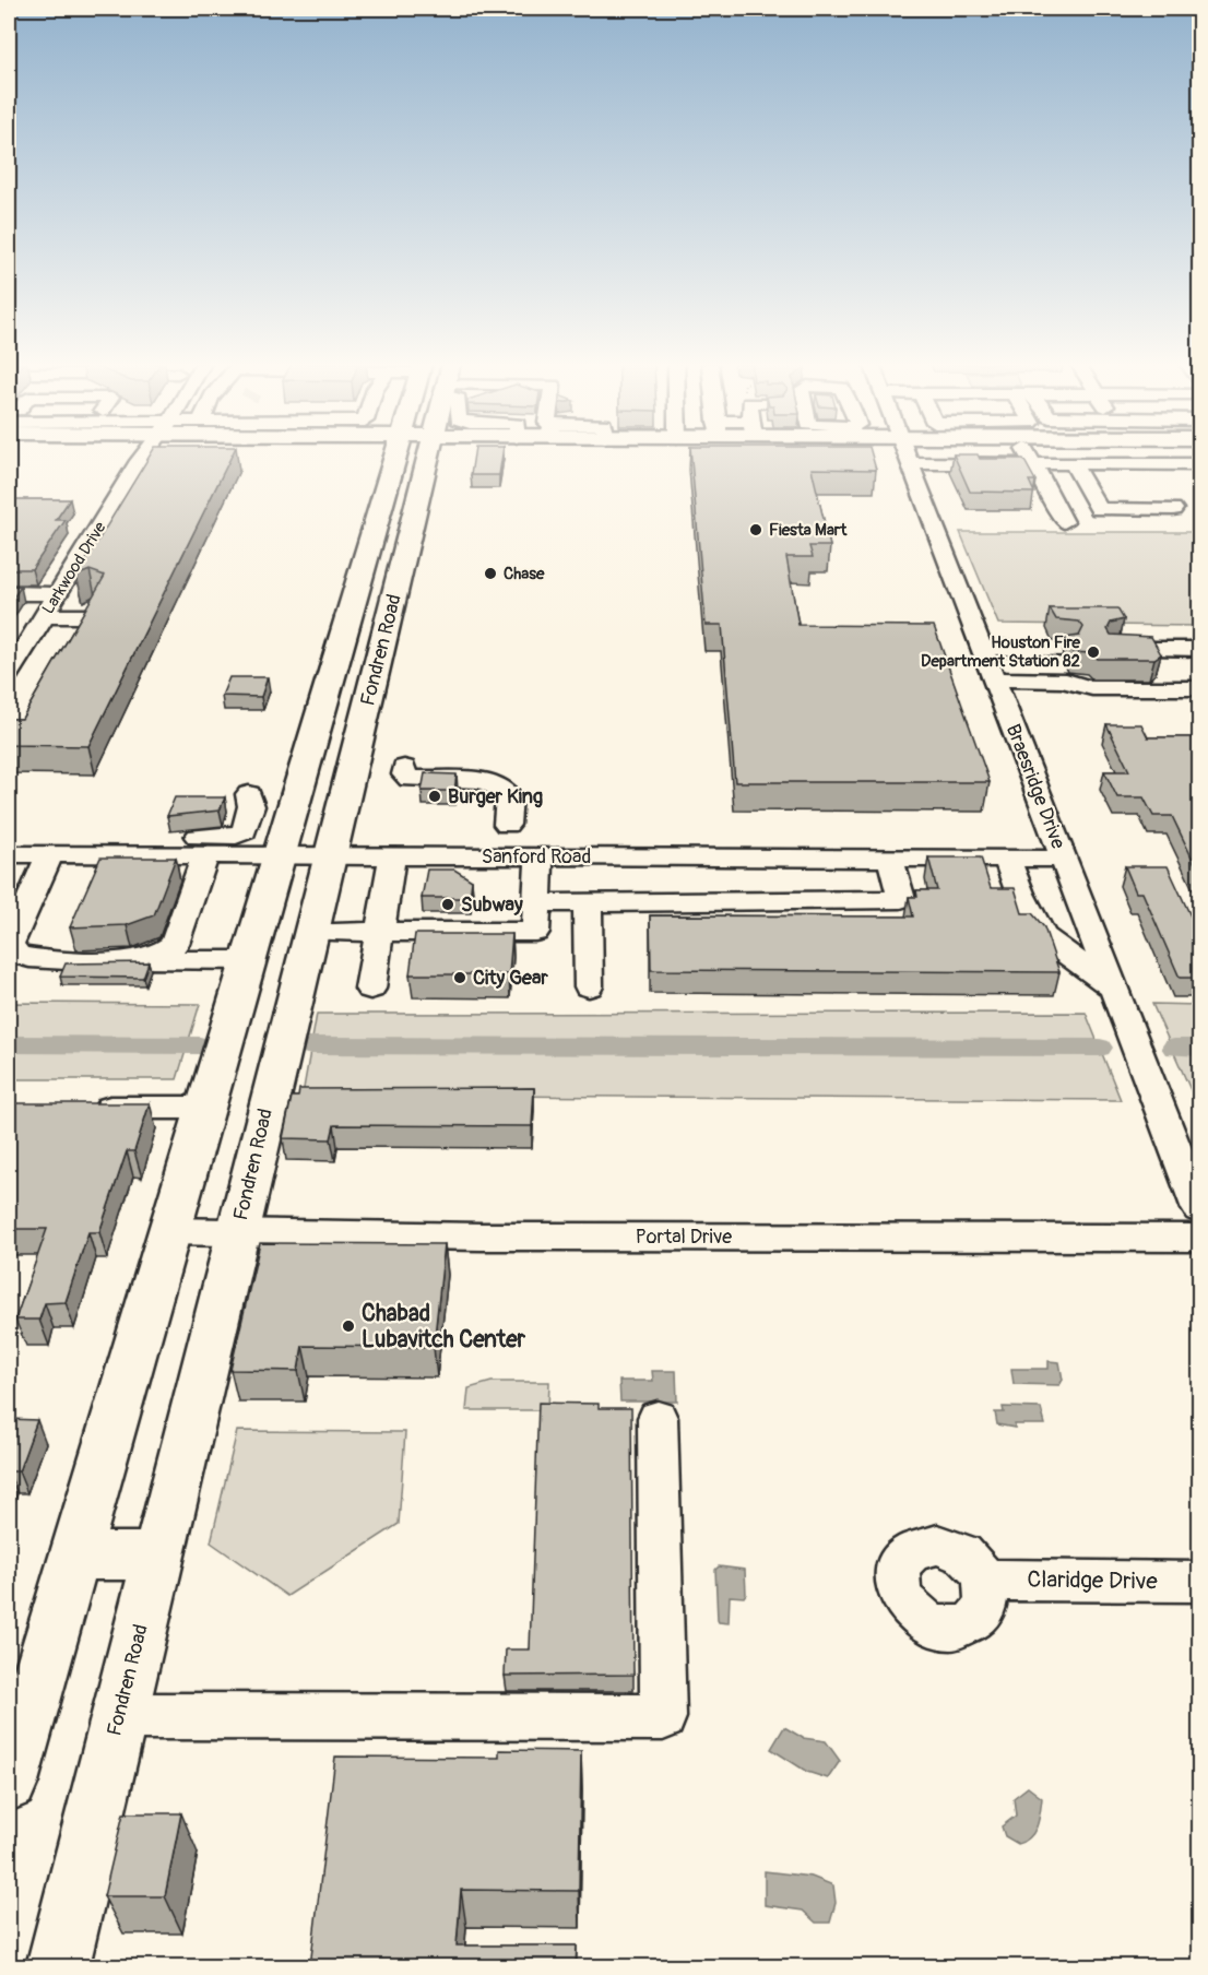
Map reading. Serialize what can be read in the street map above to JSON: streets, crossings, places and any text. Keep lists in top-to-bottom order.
{
  "streets": {
    "main road": ["Fondren Road"],
    "street": [
      "Larkwood Drive",
      "Braesridge Drive",
      "Sanford Road",
      "Portal Drive",
      "Claridge Drive"
    ]
  },
  "crossings": [
    ["Fondren Road", "Sanford Road"],
    ["Fondren Road", "Portal Drive"],
    ["Braesridge Drive", "Sanford Road"]
  ],
  "places": [
    "Fiesta Mart",
    "Chase",
    "Houston Fire Department Station 82",
    "Burger King",
    "Subway",
    "City Gear",
    "Chabad Lubavitch Center"
  ]
}
